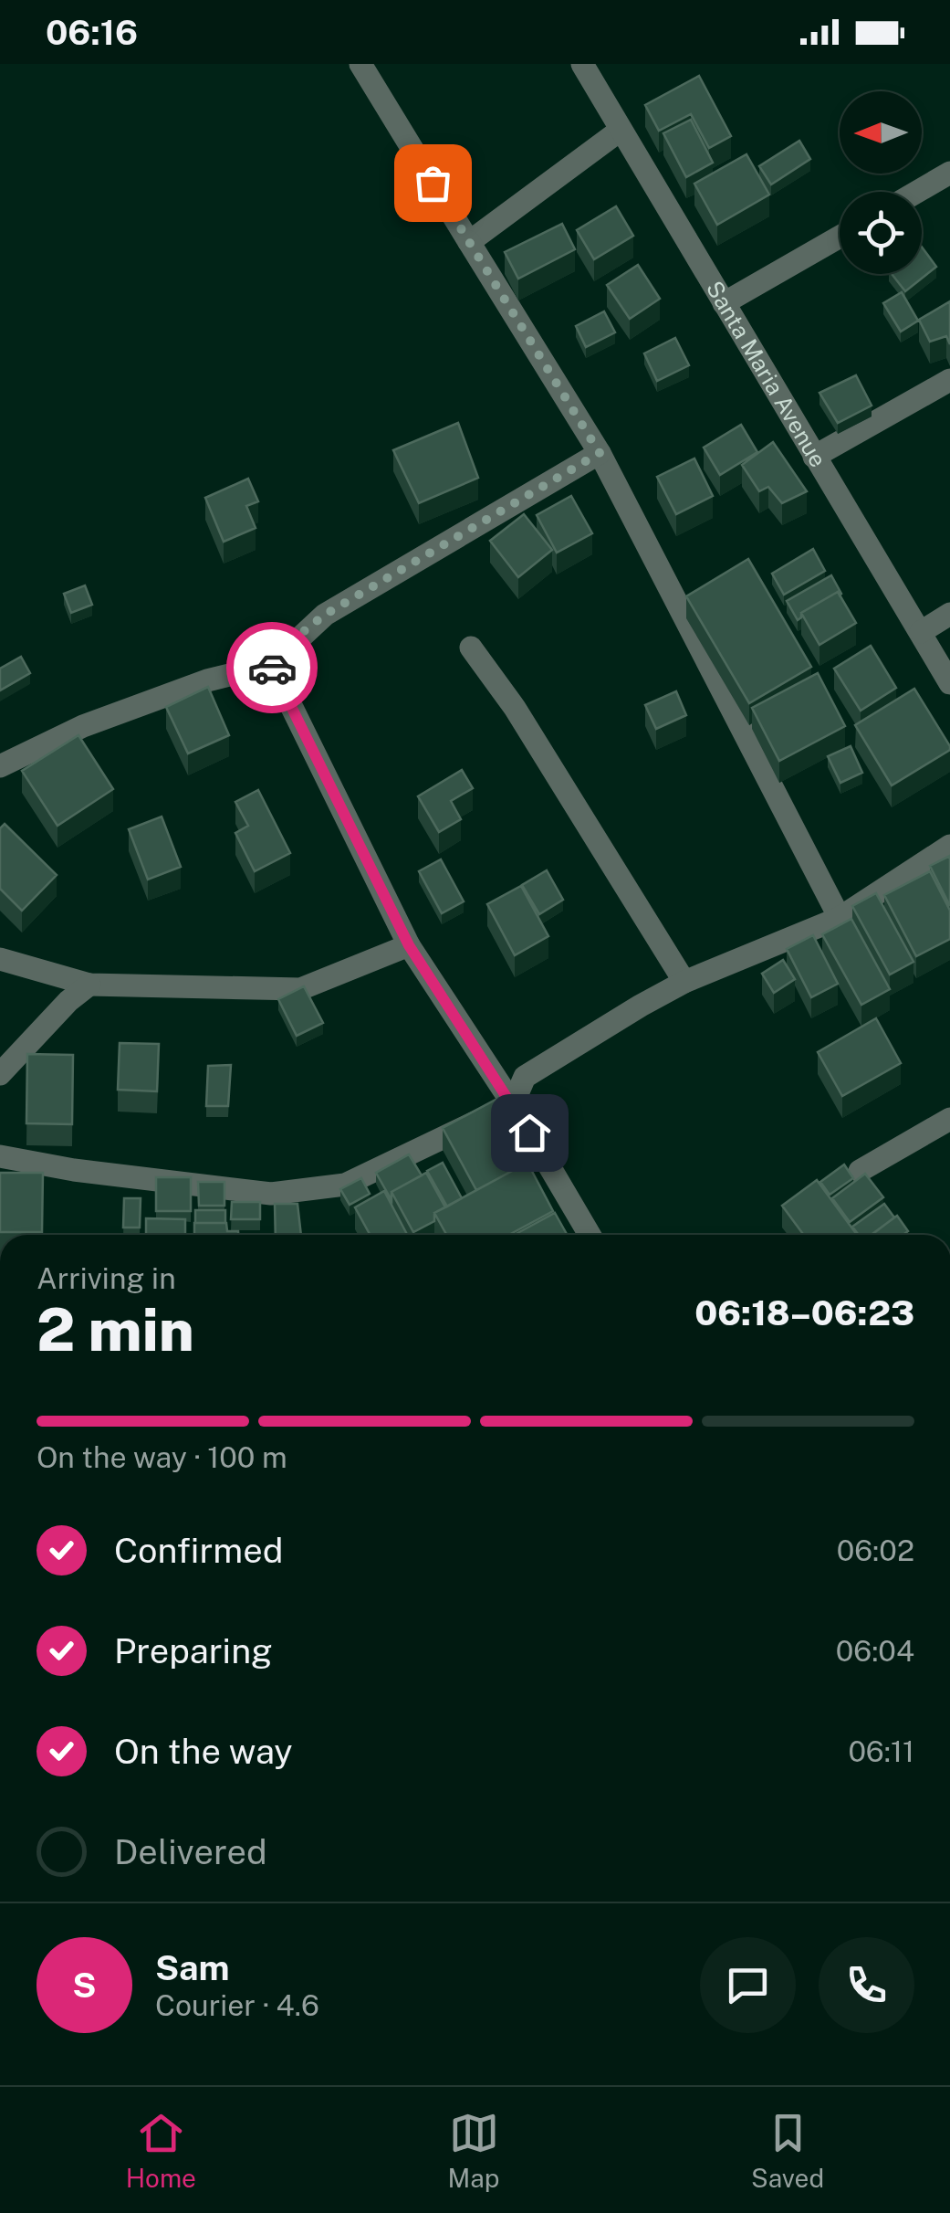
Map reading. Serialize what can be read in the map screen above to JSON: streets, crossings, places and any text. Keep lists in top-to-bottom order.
{
  "streets": {
    "street": ["Santa Maria Avenue"]
  },
  "north": "left",
  "page": {
    "status": "06:16",
    "heading": ["2 min", "Arriving in", "06:18–06:23"],
    "panel": ["Sam", "Courier · 4.6"],
    "bar": "On the way · 100 m",
    "list": [
      ["Confirmed", "06:02"],
      ["Preparing", "06:04"],
      ["On the way", "06:11"],
      "Delivered"
    ],
    "round": "S",
    "tabs": ["Home", "Map", "Saved"]
  }
}
